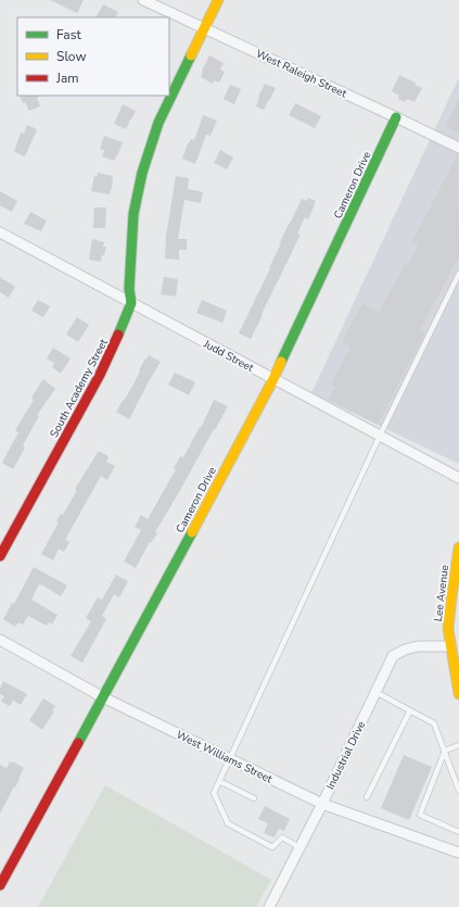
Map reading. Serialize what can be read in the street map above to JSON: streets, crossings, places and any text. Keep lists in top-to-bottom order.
{
  "streets": {
    "street": [
      "West Raleigh Street",
      "Cameron Drive",
      "Judd Street",
      "South Academy Street",
      "Lee Avenue",
      "Industrial Drive",
      "West Williams Street"
    ]
  },
  "crossings": [
    ["West Raleigh Street", "Cameron Drive"],
    ["West Raleigh Street", "South Academy Street"],
    ["Cameron Drive", "Judd Street"],
    ["Cameron Drive", "West Williams Street"],
    ["Judd Street", "South Academy Street"],
    ["Lee Avenue", "Industrial Drive"],
    ["Industrial Drive", "West Williams Street"]
  ],
  "legend": ["Fast", "Slow", "Jam"]
}
